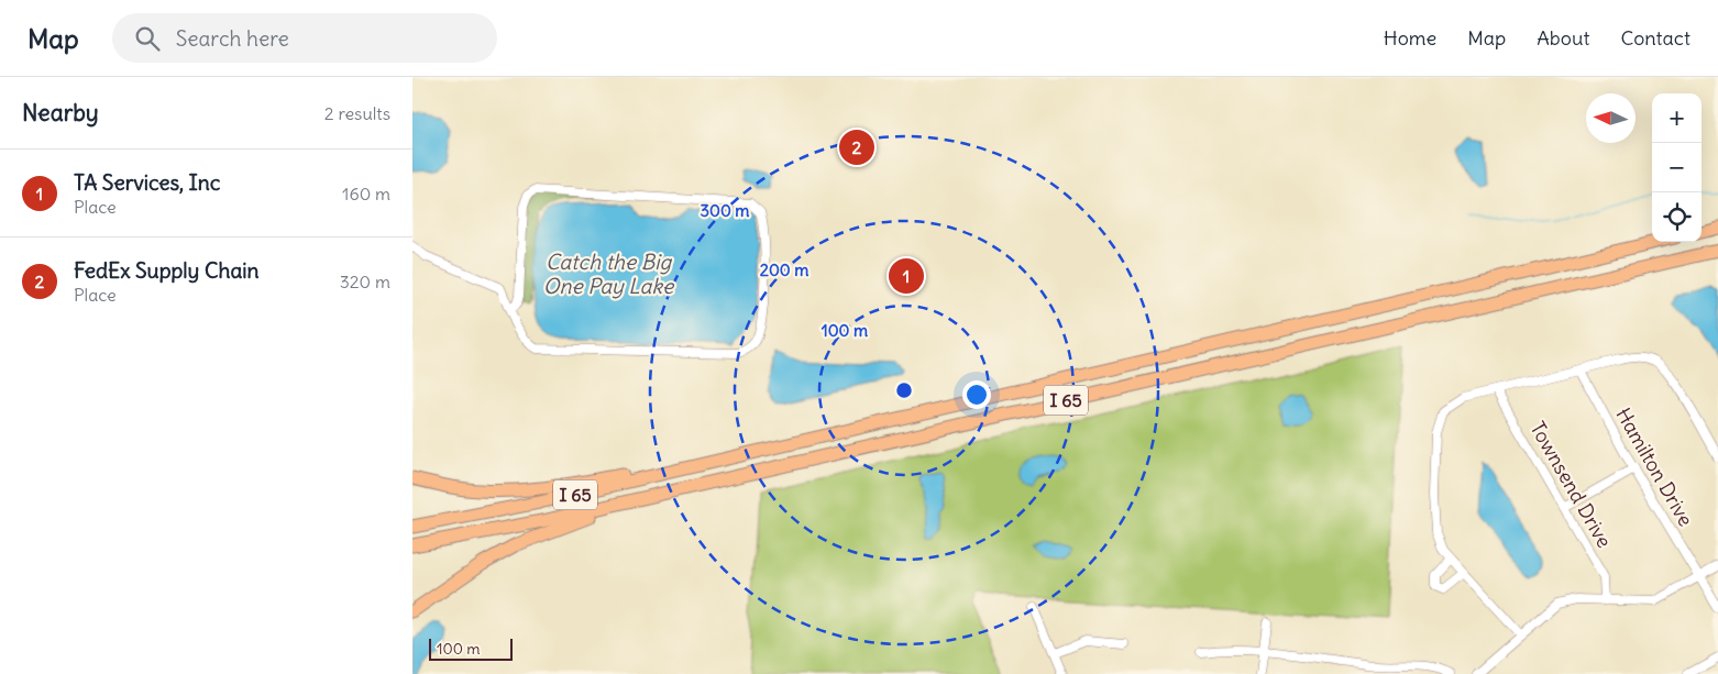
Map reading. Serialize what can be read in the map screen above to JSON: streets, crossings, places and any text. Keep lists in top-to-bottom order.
{
  "streets": {
    "highway": ["I 65"],
    "street": ["Hamilton Drive", "Townsend Drive"]
  },
  "water": ["Catch the Big One Pay Lake"],
  "scale_bar": "100 m",
  "north": "left",
  "page": {
    "header": "Map",
    "search": "Search here",
    "nav": [
      "Home",
      "Map",
      "About",
      "Contact"
    ],
    "heading": ["Nearby", "2 results"],
    "map_buttons": ["+", "−"],
    "pins": ["2", "1"],
    "list": [
      {
        "mark": "1",
        "name": "TA Services, Inc",
        "note": "Place",
        "value": "160 m"
      },
      {
        "mark": "2",
        "name": "FedEx Supply Chain",
        "note": "Place",
        "value": "320 m"
      }
    ],
    "scale": "100 m"
  },
  "rings": ["300 m", "200 m", "100 m"]
}
